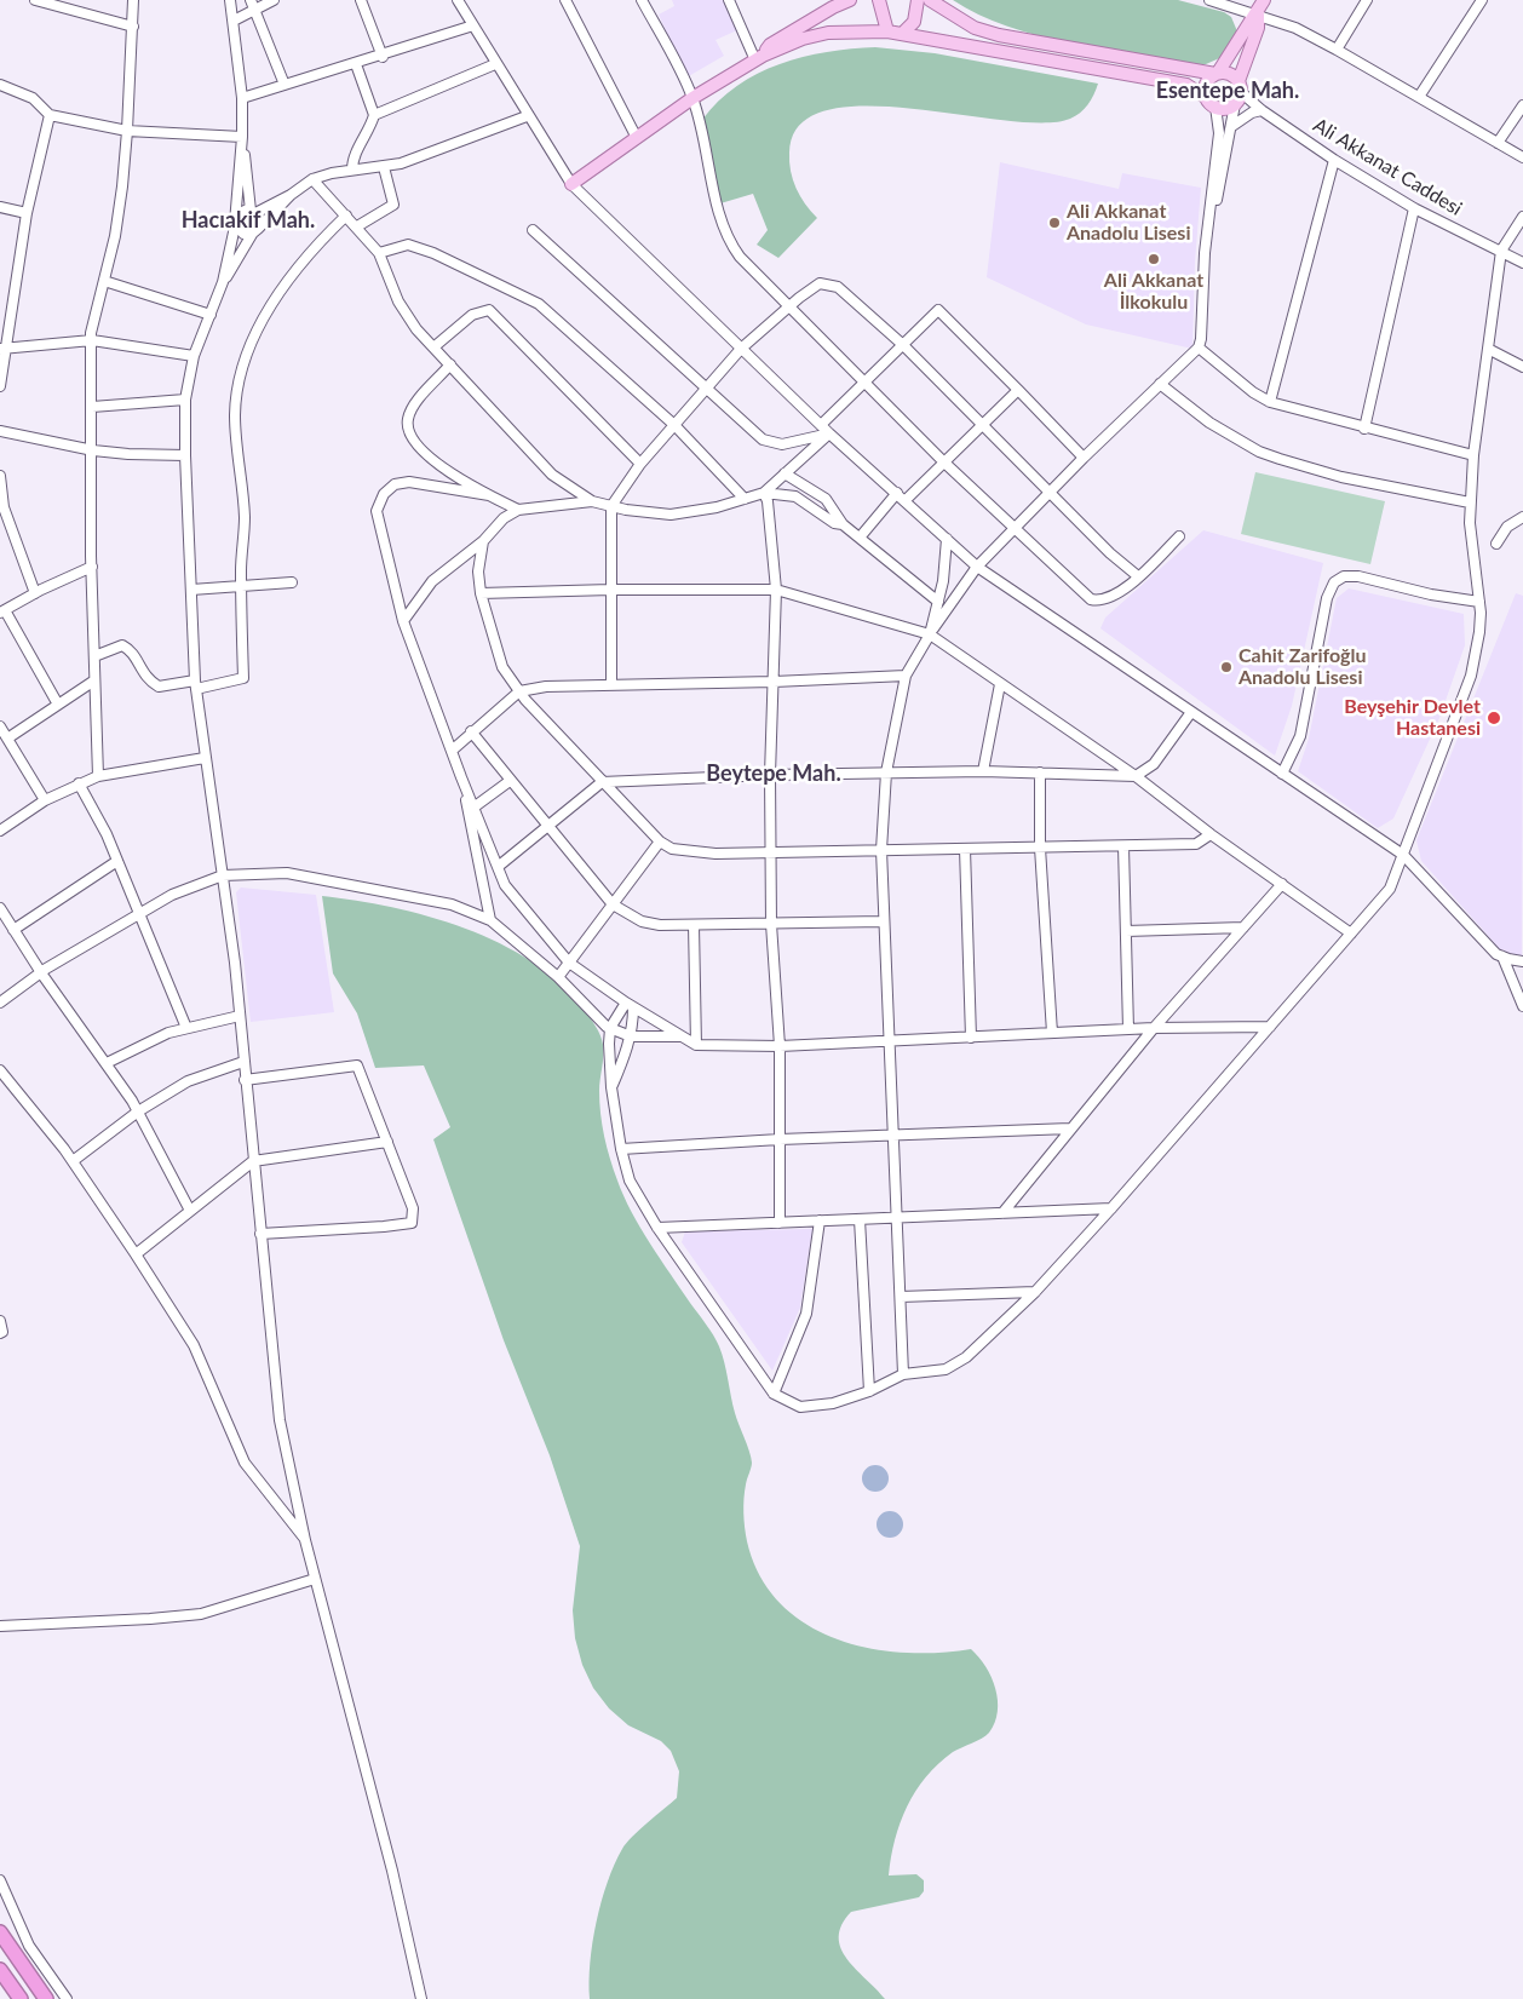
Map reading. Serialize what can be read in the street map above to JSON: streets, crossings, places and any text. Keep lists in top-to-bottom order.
{
  "streets": {
    "street": ["Ali Akkanat Caddesi"]
  },
  "districts": ["Esentepe Mah.", "Hacıakif Mah.", "Beytepe Mah."],
  "places": [
    "Ali Akkanat Anadolu Lisesi",
    "Ali Akkanat İlkokulu",
    "Cahit Zarifoğlu Anadolu Lisesi",
    "Beyşehir Devlet Hastanesi"
  ]
}
